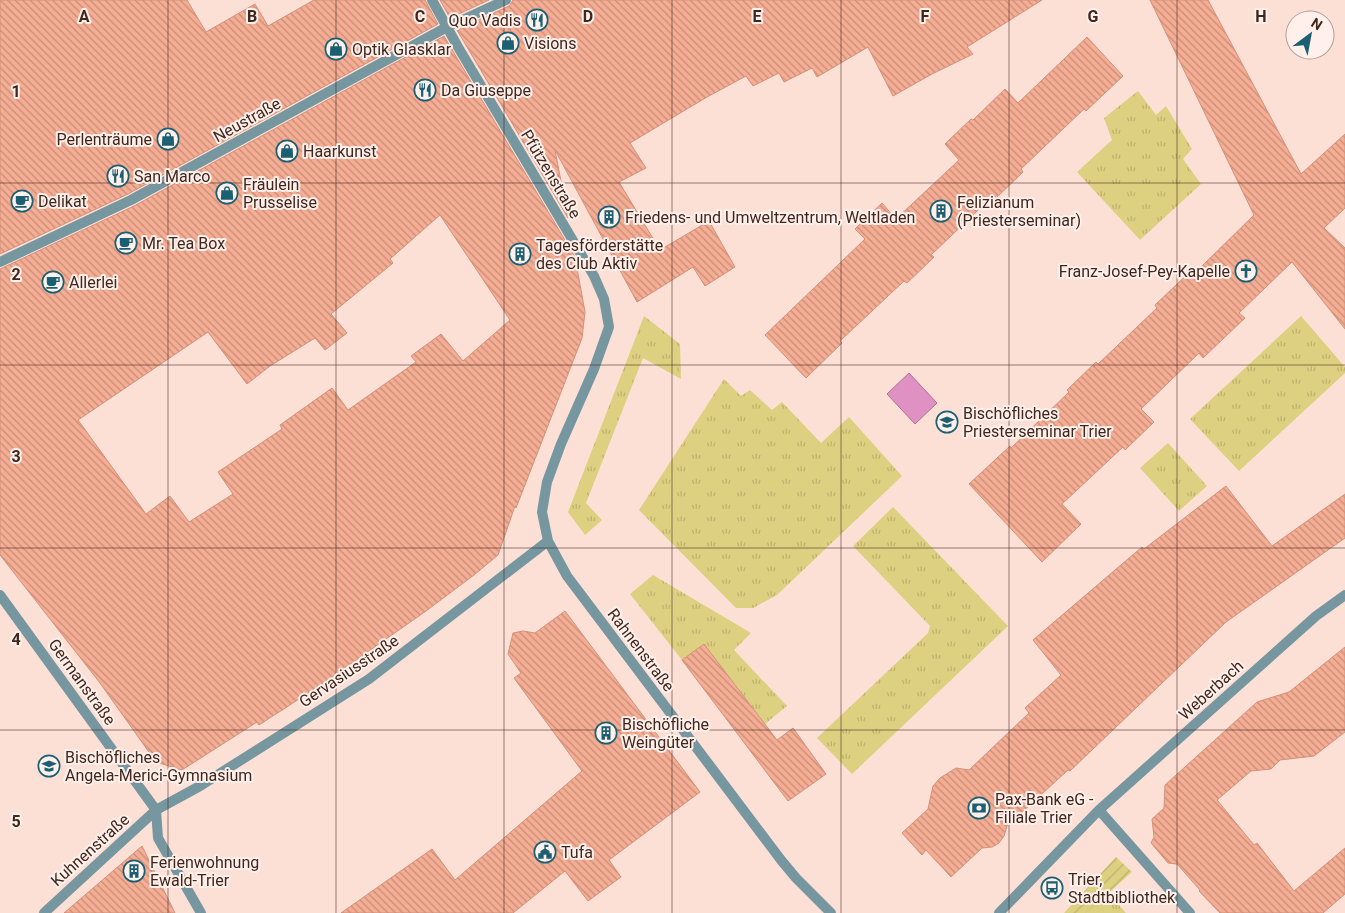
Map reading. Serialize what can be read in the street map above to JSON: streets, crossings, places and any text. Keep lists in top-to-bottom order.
{
  "streets": {
    "street": [
      "Neustraße",
      "Pfützenstraße",
      "Rahnenstraße",
      "Gervasiusstraße",
      "Germanstraße",
      "Weberbach",
      "Kuhnenstraße"
    ]
  },
  "crossings": [
    ["Neustraße", "Pfützenstraße"],
    ["Pfützenstraße", "Rahnenstraße"],
    ["Pfützenstraße", "Gervasiusstraße"],
    ["Rahnenstraße", "Gervasiusstraße"],
    ["Gervasiusstraße", "Germanstraße"],
    ["Gervasiusstraße", "Kuhnenstraße"],
    ["Germanstraße", "Kuhnenstraße"]
  ],
  "places": {
    "restaurant": ["Quo Vadis", "Da Giuseppe", "San Marco"],
    "shop": [
      "Visions",
      "Optik Glasklar",
      "Perlenträume",
      "Haarkunst",
      "Fräulein Prusselise"
    ],
    "cafe": ["Delikat", "Mr. Tea Box", "Allerlei"],
    "building": [
      "Felizianum (Priesterseminar)",
      "Friedens- und Umweltzentrum, Weltladen",
      "Tagesförderstätte des Club Aktiv",
      "Bischöfliche Weingüter",
      "Ferienwohnung Ewald-Trier"
    ],
    "church": ["Franz-Josef-Pey-Kapelle"],
    "school or university": ["Bischöfliches Priesterseminar Trier", "Bischöfliches Angela-Merici-Gymnasium"],
    "bank": ["Pax-Bank eG - Filiale Trier"],
    "public building": ["Tufa"],
    "bus stop": ["Trier, Stadtbibliothek"]
  },
  "north": "top right",
  "grid": {
    "columns": [
      "A",
      "B",
      "C",
      "D",
      "E",
      "F",
      "G",
      "H"
    ],
    "rows": [
      "1",
      "2",
      "3",
      "4",
      "5"
    ]
  }
}
